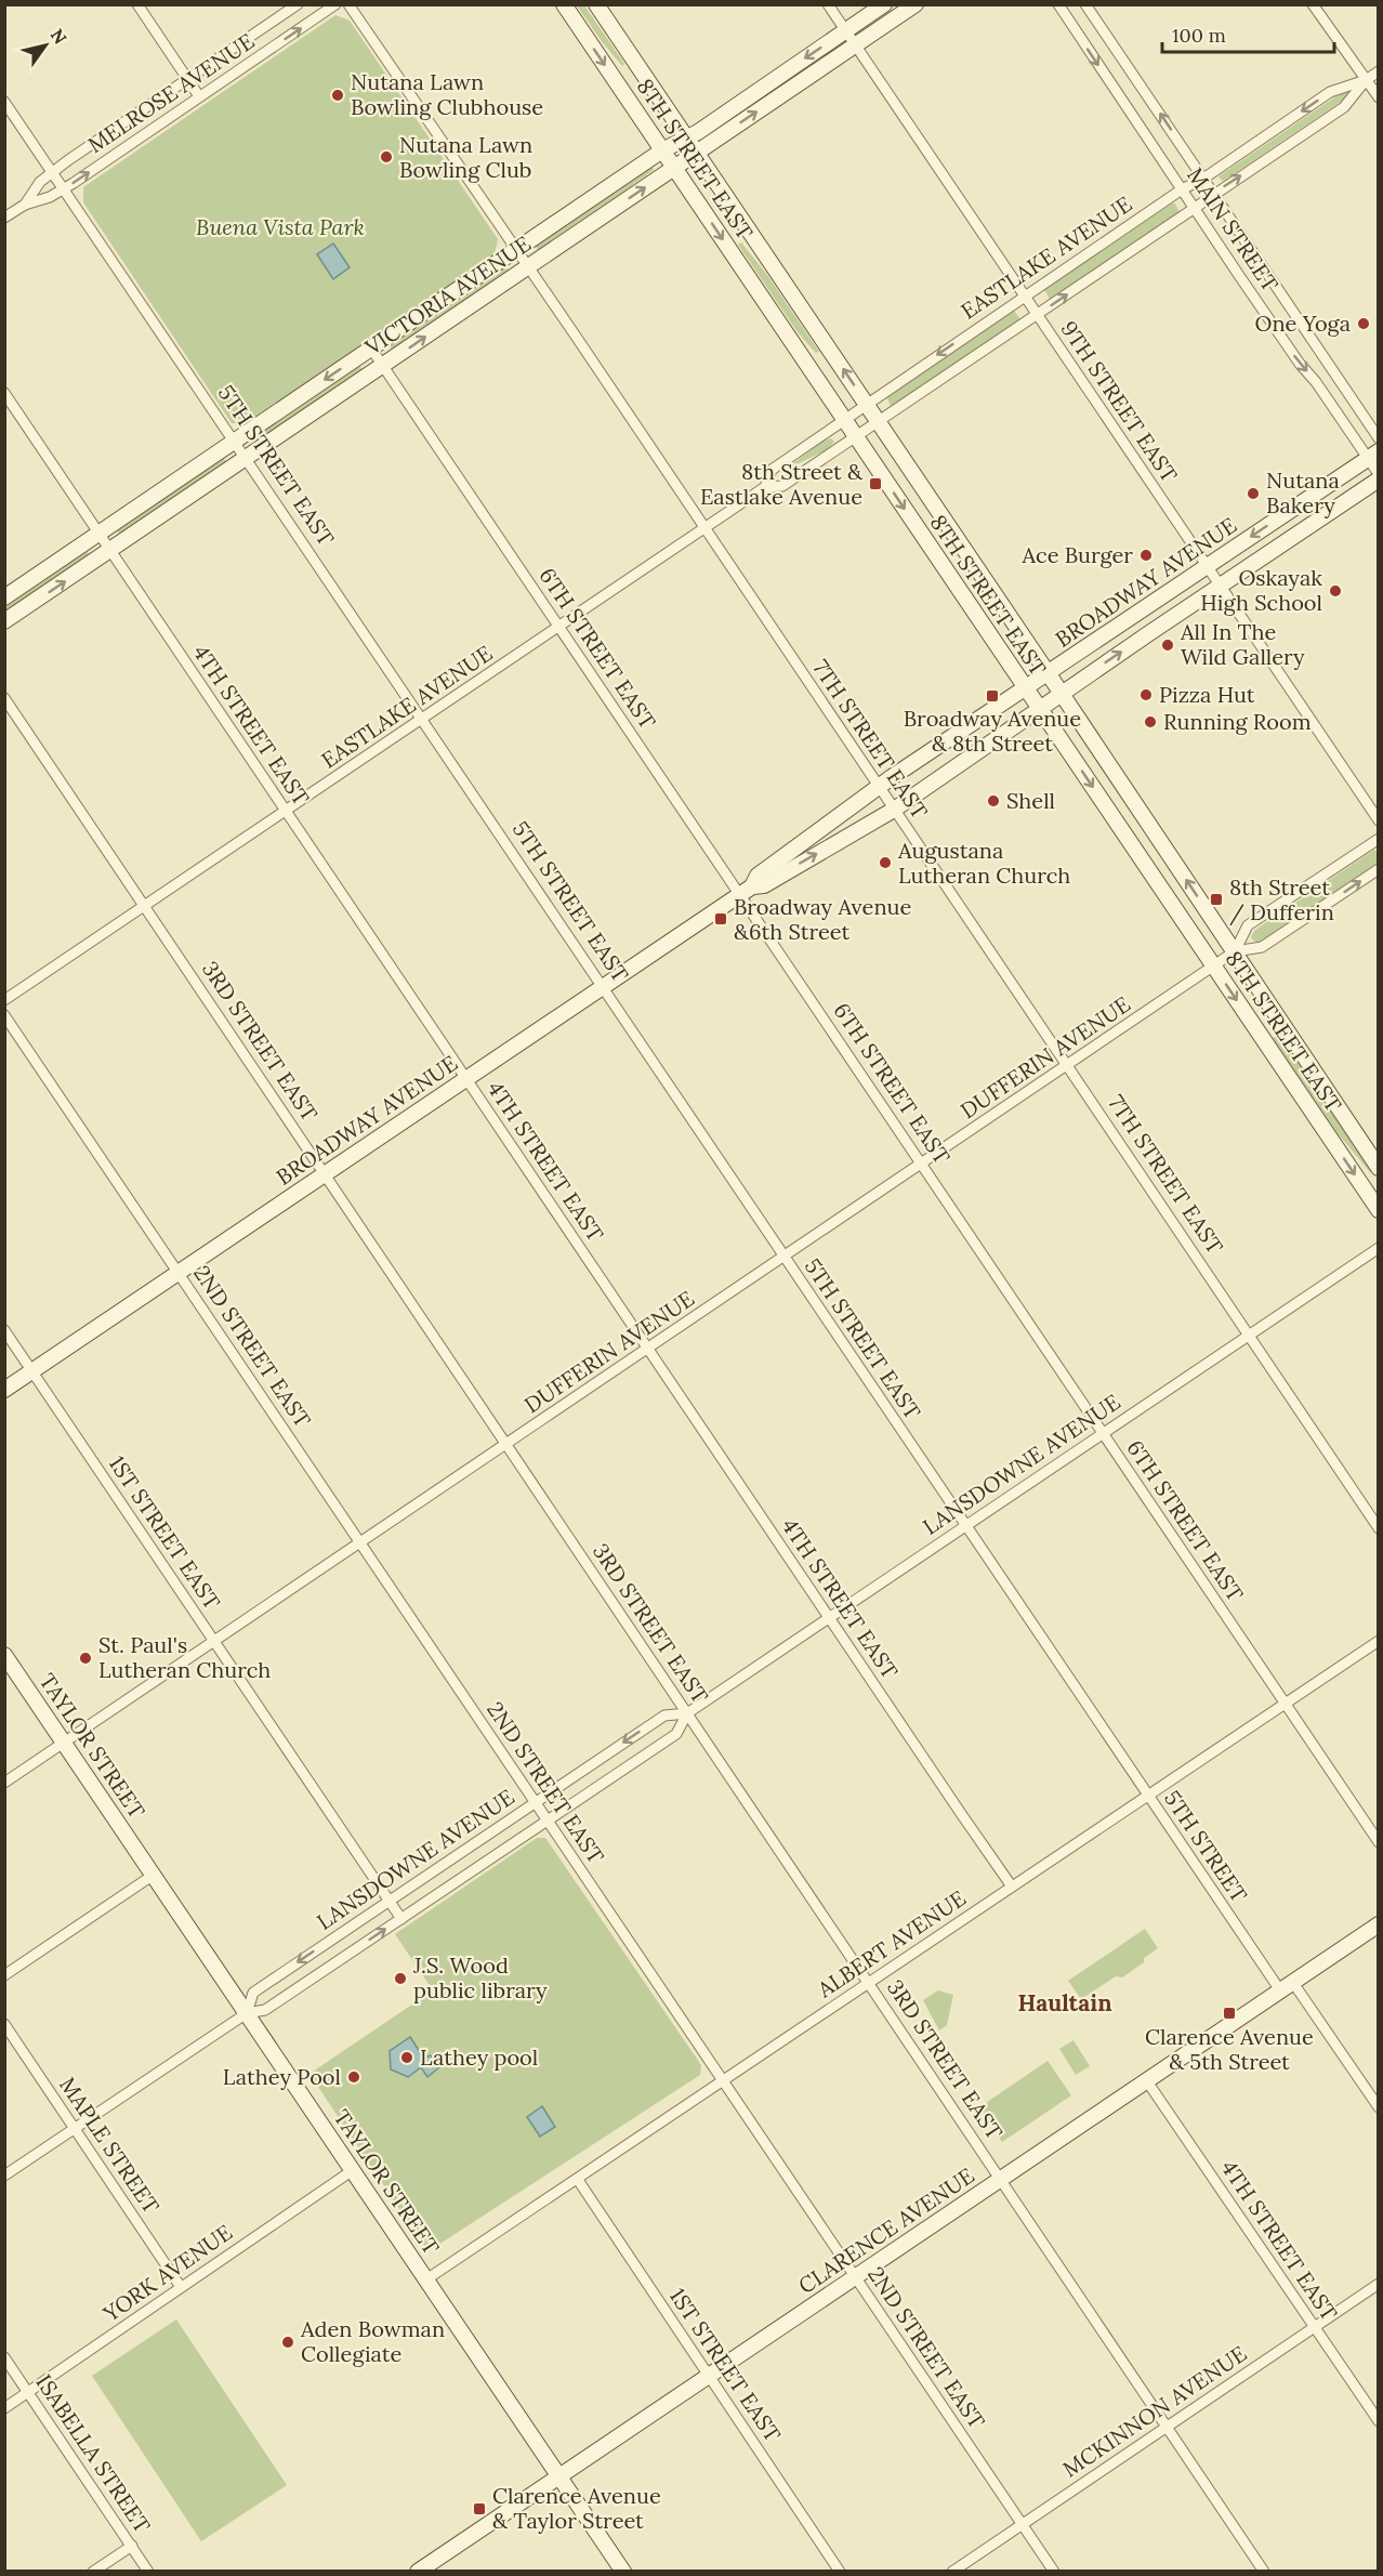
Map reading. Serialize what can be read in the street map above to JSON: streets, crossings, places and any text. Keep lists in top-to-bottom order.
{
  "streets": {
    "main road": [
      "8TH STREET EAST",
      "VICTORIA AVENUE",
      "BROADWAY AVENUE",
      "TAYLOR STREET",
      "CLARENCE AVENUE"
    ],
    "street": [
      "MELROSE AVENUE",
      "MAIN STREET",
      "EASTLAKE AVENUE",
      "9TH STREET EAST",
      "5TH STREET EAST",
      "6TH STREET EAST",
      "4TH STREET EAST",
      "7TH STREET EAST",
      "3RD STREET EAST",
      "DUFFERIN AVENUE",
      "2ND STREET EAST",
      "LANSDOWNE AVENUE",
      "1ST STREET EAST",
      "5TH STREET",
      "ALBERT AVENUE",
      "MAPLE STREET",
      "YORK AVENUE",
      "MCKINNON AVENUE",
      "ISABELLA STREET"
    ]
  },
  "crossings": [
    ["MELROSE AVENUE", "5TH STREET EAST"],
    ["8TH STREET EAST", "EASTLAKE AVENUE"],
    ["8TH STREET EAST", "VICTORIA AVENUE"],
    ["8TH STREET EAST", "BROADWAY AVENUE"],
    ["8TH STREET EAST", "DUFFERIN AVENUE"],
    ["MAIN STREET", "EASTLAKE AVENUE"],
    ["MAIN STREET", "BROADWAY AVENUE"],
    ["EASTLAKE AVENUE", "9TH STREET EAST"],
    ["EASTLAKE AVENUE", "5TH STREET EAST"],
    ["EASTLAKE AVENUE", "6TH STREET EAST"],
    ["EASTLAKE AVENUE", "4TH STREET EAST"],
    ["EASTLAKE AVENUE", "7TH STREET EAST"],
    ["EASTLAKE AVENUE", "3RD STREET EAST"],
    ["VICTORIA AVENUE", "9TH STREET EAST"],
    ["VICTORIA AVENUE", "5TH STREET EAST"],
    ["VICTORIA AVENUE", "6TH STREET EAST"],
    ["VICTORIA AVENUE", "4TH STREET EAST"],
    ["VICTORIA AVENUE", "7TH STREET EAST"],
    ["9TH STREET EAST", "BROADWAY AVENUE"],
    ["5TH STREET EAST", "BROADWAY AVENUE"],
    ["5TH STREET EAST", "DUFFERIN AVENUE"],
    ["5TH STREET EAST", "LANSDOWNE AVENUE"],
    ["5TH STREET EAST", "5TH STREET"],
    ["BROADWAY AVENUE", "6TH STREET EAST"],
    ["BROADWAY AVENUE", "4TH STREET EAST"],
    ["BROADWAY AVENUE", "7TH STREET EAST"],
    ["BROADWAY AVENUE", "3RD STREET EAST"],
    ["BROADWAY AVENUE", "2ND STREET EAST"],
    ["BROADWAY AVENUE", "1ST STREET EAST"],
    ["6TH STREET EAST", "DUFFERIN AVENUE"],
    ["6TH STREET EAST", "LANSDOWNE AVENUE"],
    ["6TH STREET EAST", "ALBERT AVENUE"],
    ["4TH STREET EAST", "DUFFERIN AVENUE"],
    ["4TH STREET EAST", "LANSDOWNE AVENUE"],
    ["4TH STREET EAST", "ALBERT AVENUE"],
    ["4TH STREET EAST", "CLARENCE AVENUE"],
    ["4TH STREET EAST", "MCKINNON AVENUE"],
    ["7TH STREET EAST", "DUFFERIN AVENUE"],
    ["7TH STREET EAST", "LANSDOWNE AVENUE"],
    ["3RD STREET EAST", "DUFFERIN AVENUE"],
    ["3RD STREET EAST", "LANSDOWNE AVENUE"],
    ["3RD STREET EAST", "ALBERT AVENUE"],
    ["3RD STREET EAST", "CLARENCE AVENUE"],
    ["3RD STREET EAST", "MCKINNON AVENUE"],
    ["DUFFERIN AVENUE", "2ND STREET EAST"],
    ["DUFFERIN AVENUE", "1ST STREET EAST"],
    ["DUFFERIN AVENUE", "TAYLOR STREET"],
    ["2ND STREET EAST", "LANSDOWNE AVENUE"],
    ["2ND STREET EAST", "ALBERT AVENUE"],
    ["2ND STREET EAST", "CLARENCE AVENUE"],
    ["2ND STREET EAST", "MCKINNON AVENUE"],
    ["LANSDOWNE AVENUE", "1ST STREET EAST"],
    ["LANSDOWNE AVENUE", "TAYLOR STREET"],
    ["LANSDOWNE AVENUE", "MAPLE STREET"],
    ["1ST STREET EAST", "ALBERT AVENUE"],
    ["1ST STREET EAST", "CLARENCE AVENUE"],
    ["TAYLOR STREET", "ALBERT AVENUE"],
    ["TAYLOR STREET", "CLARENCE AVENUE"],
    ["TAYLOR STREET", "YORK AVENUE"],
    ["5TH STREET", "ALBERT AVENUE"],
    ["5TH STREET", "CLARENCE AVENUE"],
    ["MAPLE STREET", "YORK AVENUE"],
    ["YORK AVENUE", "ISABELLA STREET"]
  ],
  "districts": ["Haultain"],
  "parks": ["Buena Vista Park"],
  "places": {
    "other": [
      "Nutana Lawn Bowling Clubhouse",
      "Nutana Lawn Bowling Club",
      "One Yoga",
      "Nutana Bakery",
      "Ace Burger",
      "Oskayak High School",
      "All In The Wild Gallery",
      "Pizza Hut",
      "Running Room",
      "Shell",
      "Augustana Lutheran Church",
      "St. Paul's Lutheran Church",
      "J.S. Wood public library",
      "Lathey pool",
      "Lathey Pool",
      "Aden Bowman Collegiate"
    ],
    "transit": [
      "8th Street & Eastlake Avenue",
      "Broadway Avenue & 8th Street",
      "8th Street / Dufferin",
      "Broadway Avenue &6th Street",
      "Clarence Avenue & 5th Street",
      "Clarence Avenue & Taylor Street"
    ]
  },
  "scale_bar": "100 m",
  "north": "top right"
}
